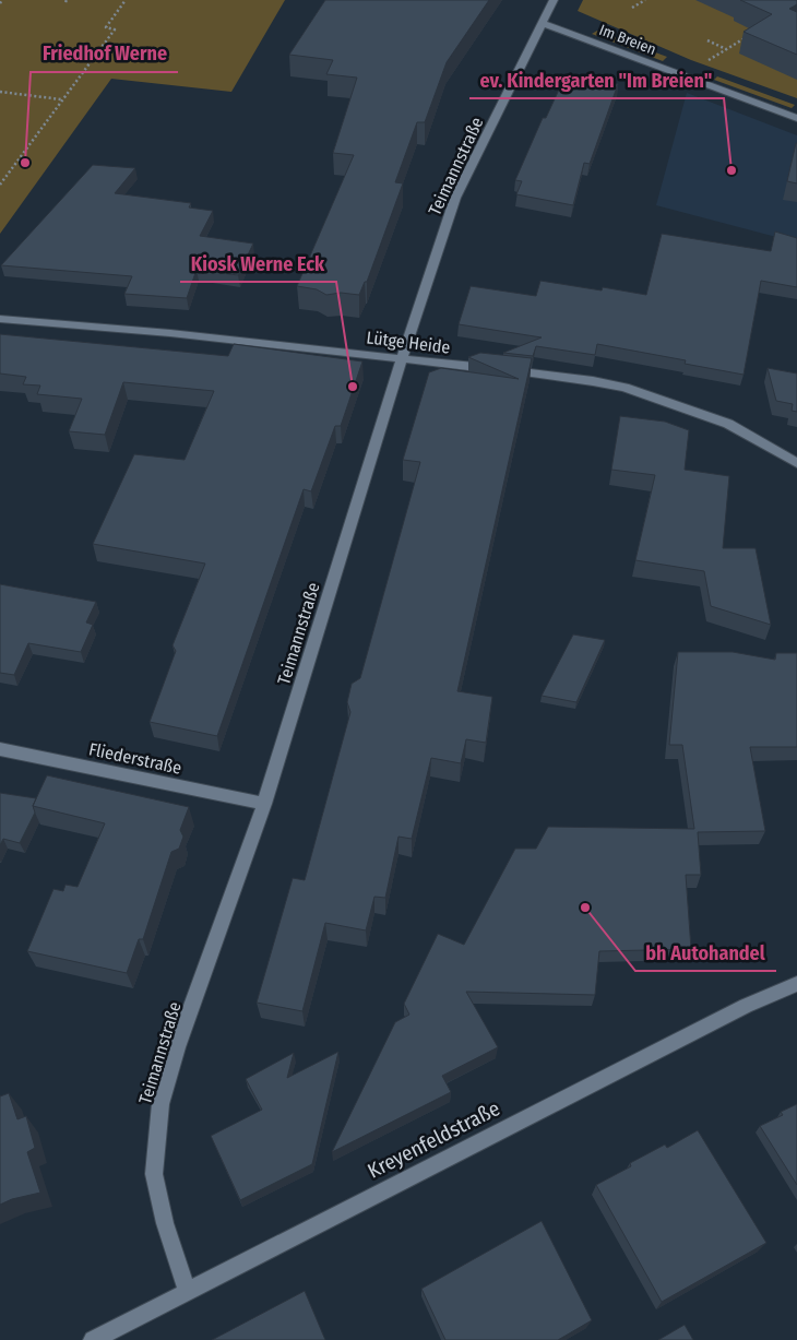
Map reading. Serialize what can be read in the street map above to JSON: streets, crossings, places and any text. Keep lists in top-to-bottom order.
{
  "streets": {
    "street": [
      "Im Breien",
      "Teimannstraße",
      "Lütge Heide",
      "Fliederstraße",
      "Kreyenfeldstraße"
    ]
  },
  "crossings": [
    ["Im Breien", "Teimannstraße"],
    ["Teimannstraße", "Lütge Heide"],
    ["Teimannstraße", "Fliederstraße"],
    ["Teimannstraße", "Kreyenfeldstraße"]
  ],
  "places": [
    "Friedhof Werne",
    "ev. Kindergarten \"Im Breien\"",
    "Kiosk Werne Eck",
    "bh Autohandel"
  ]
}
